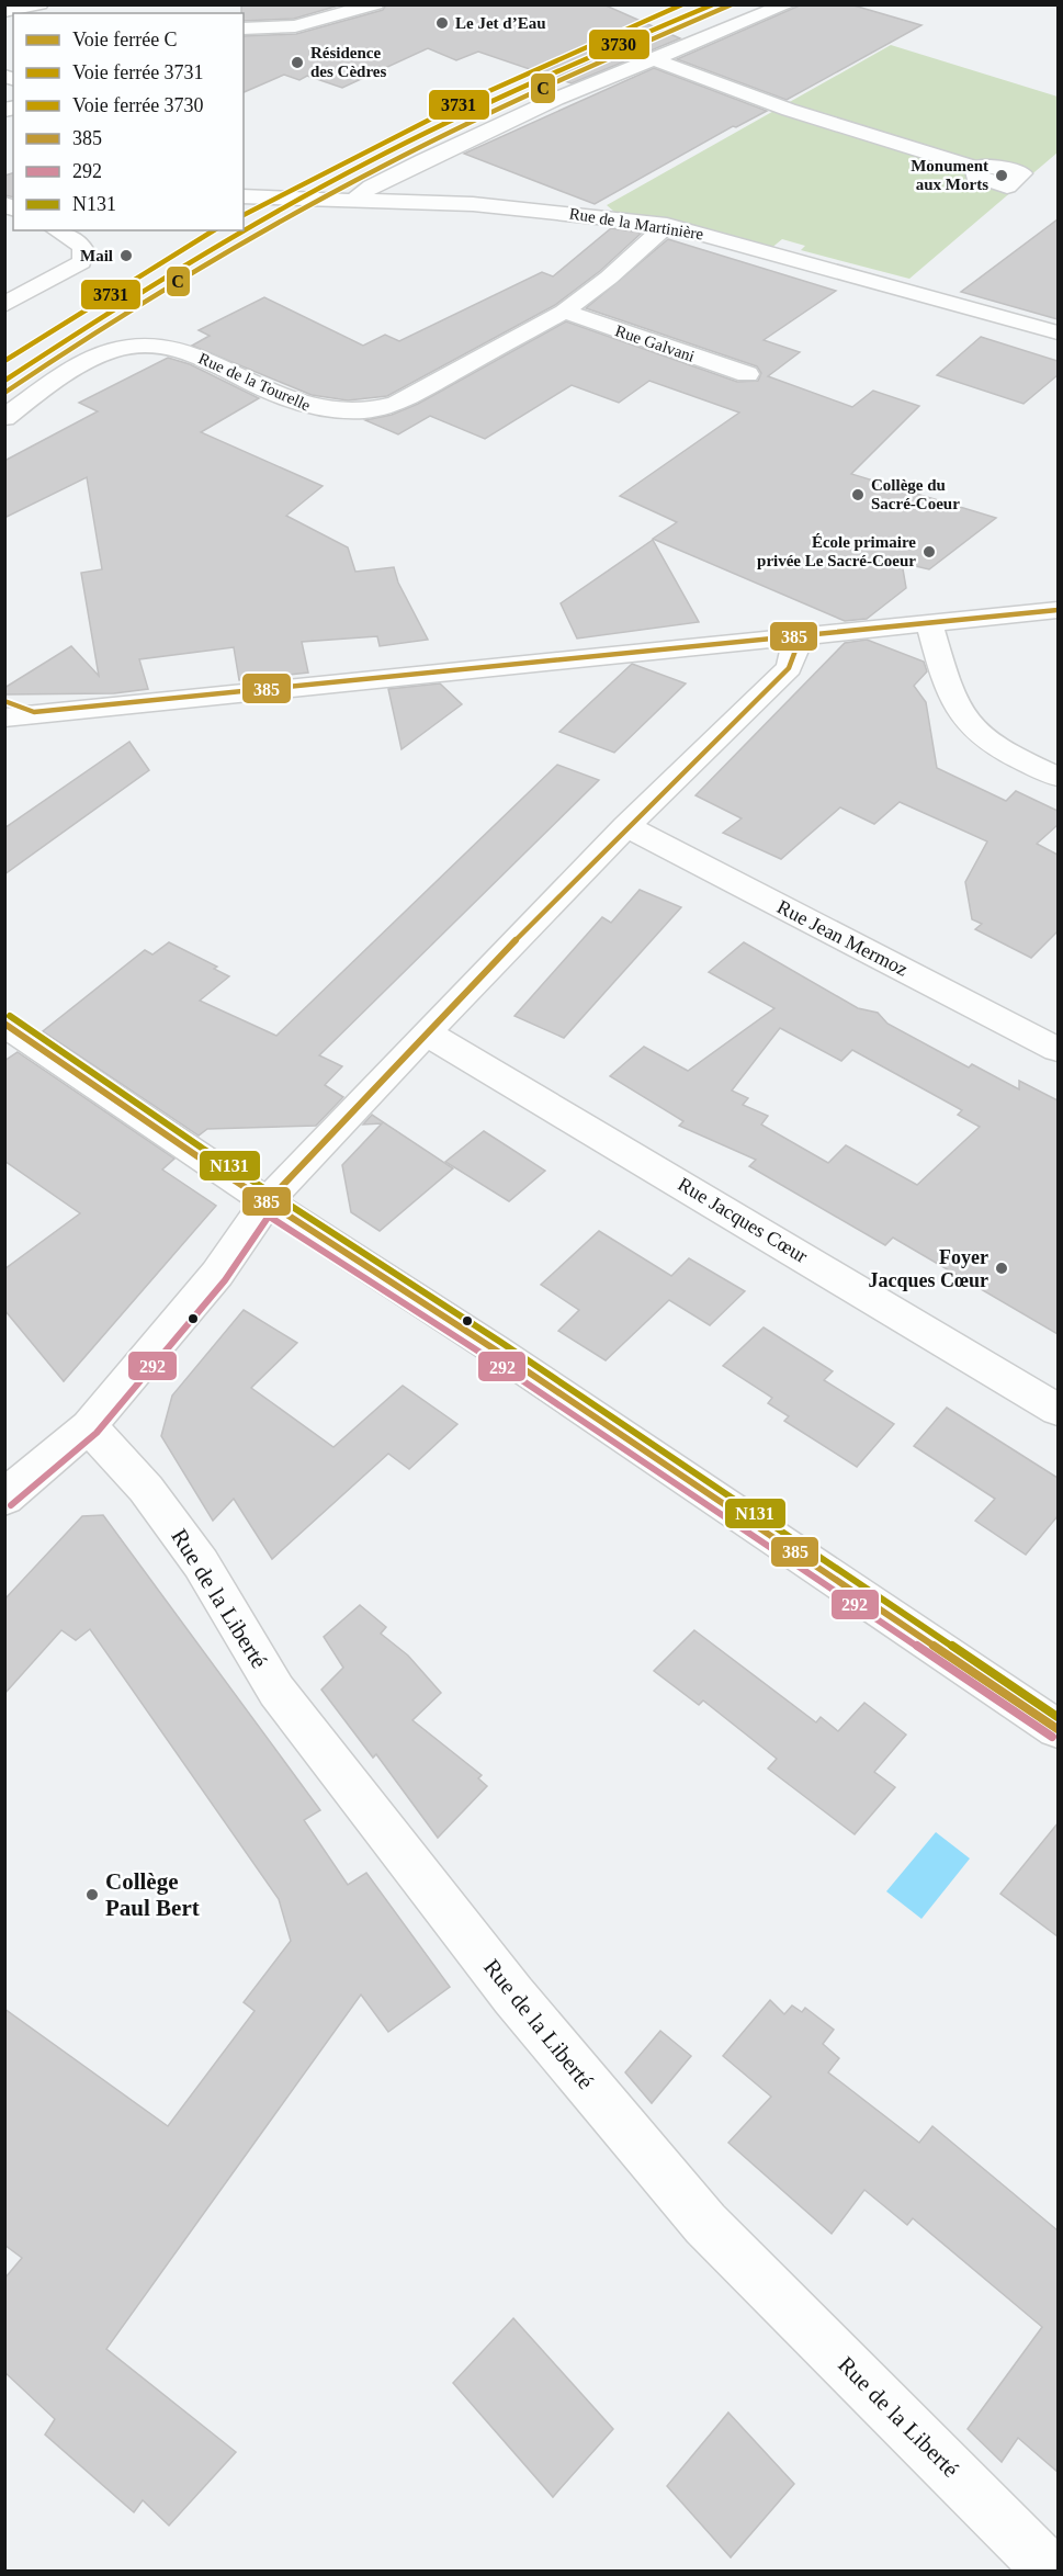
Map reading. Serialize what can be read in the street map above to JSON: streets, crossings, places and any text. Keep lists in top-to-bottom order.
{
  "streets": {
    "street": [
      "Rue de la Martinière",
      "Rue Galvani",
      "Rue de la Tourelle",
      "Rue Jean Mermoz",
      "Rue Jacques Cœur",
      "Rue de la Liberté"
    ]
  },
  "crossings": [
    ["Rue de la Martinière", "Rue de la Tourelle"],
    ["Rue Galvani", "Rue de la Tourelle"]
  ],
  "places": [
    "Le Jet d’Eau",
    "Résidence des Cèdres",
    "Monument aux Morts",
    "Mail",
    "Collège du Sacré-Coeur",
    "École primaire privée Le Sacré-Coeur",
    "Foyer Jacques Cœur",
    "Collège Paul Bert"
  ],
  "lines": [
    "rail line C",
    "rail line 3731",
    "rail line 3730",
    "transit line 385",
    "transit line N131",
    "transit line 292"
  ],
  "legend": [
    "Voie ferrée C",
    "Voie ferrée 3731",
    "Voie ferrée 3730",
    "385",
    "292",
    "N131"
  ]
}
